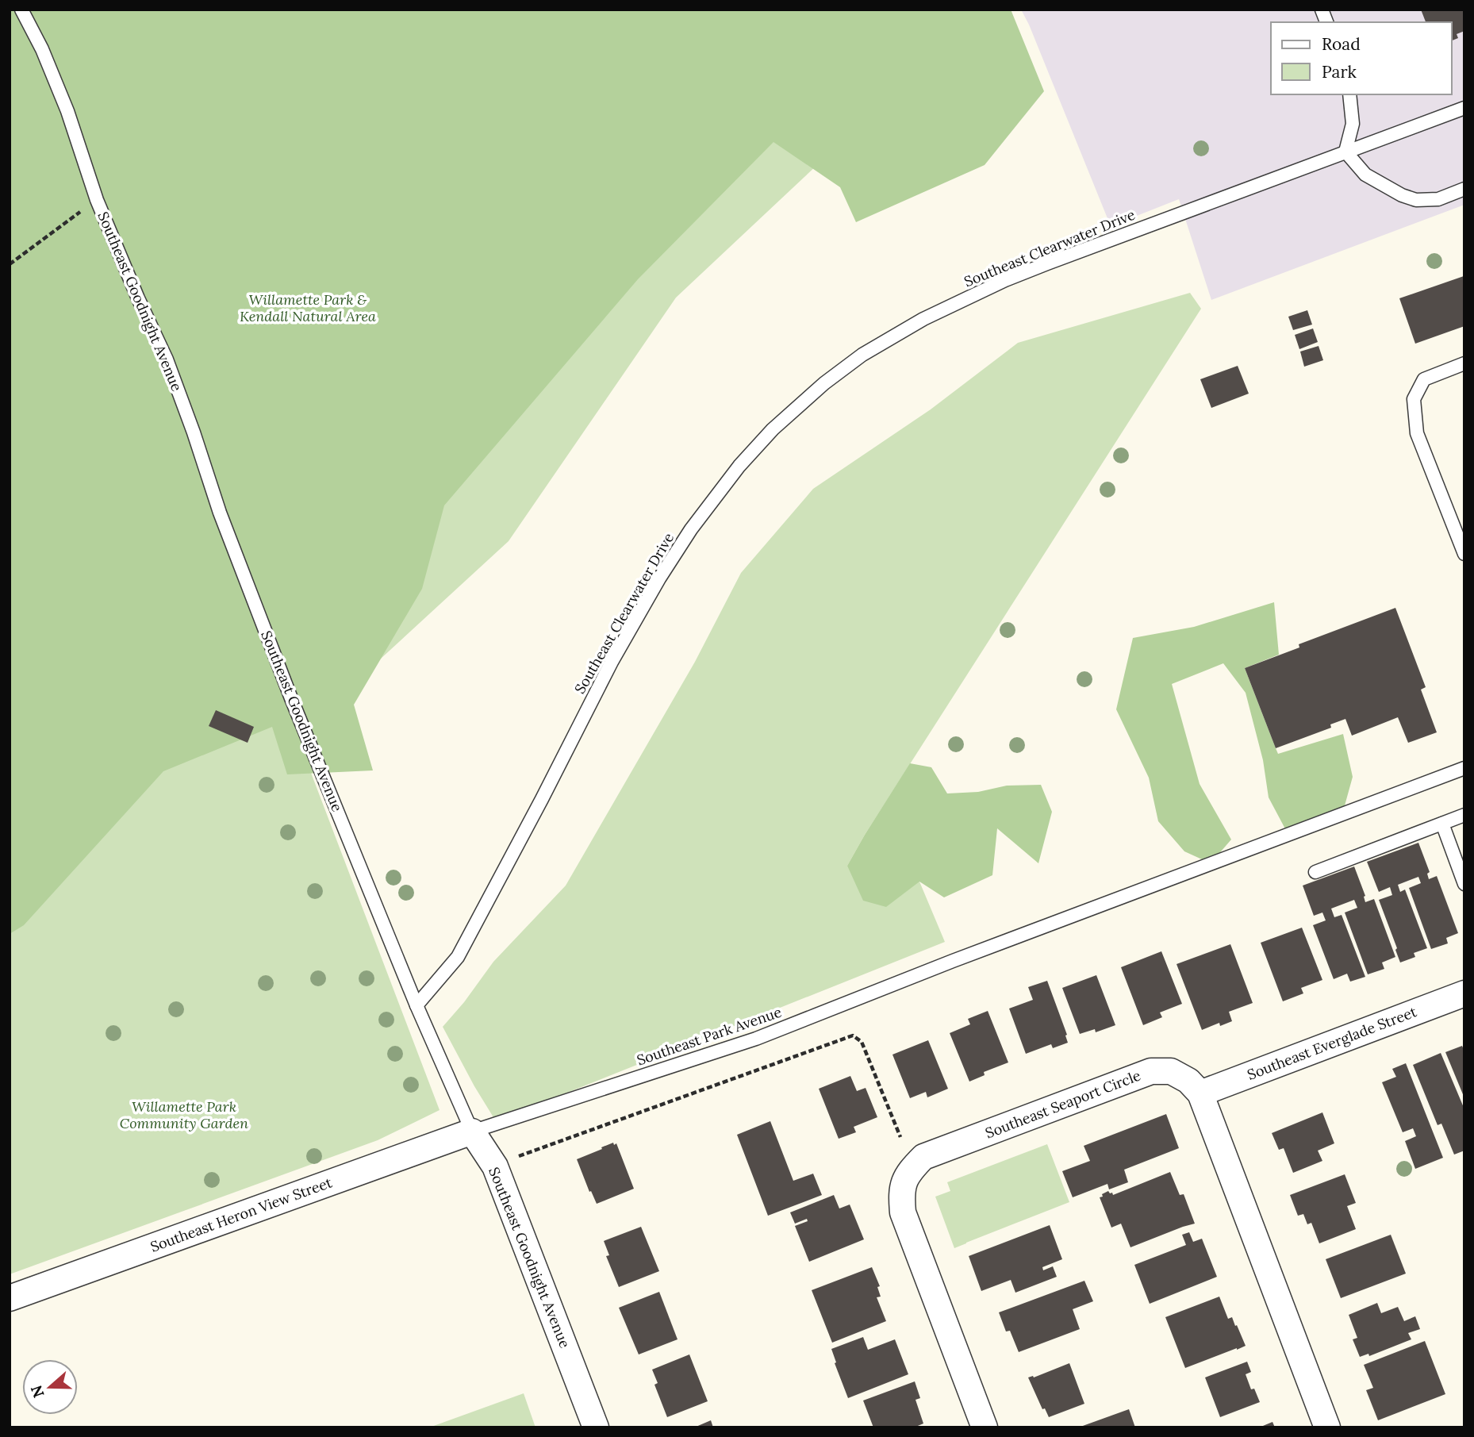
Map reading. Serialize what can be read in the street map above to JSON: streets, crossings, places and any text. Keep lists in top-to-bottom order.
{
  "streets": {
    "street": [
      "Southeast Goodnight Avenue",
      "Southeast Everglade Street",
      "Southeast Seaport Circle",
      "Southeast Heron View Street"
    ],
    "lane": ["Southeast Clearwater Drive", "Southeast Park Avenue"]
  },
  "crossings": [
    ["Southeast Clearwater Drive", "Southeast Goodnight Avenue"],
    ["Southeast Goodnight Avenue", "Southeast Park Avenue"],
    ["Southeast Goodnight Avenue", "Southeast Heron View Street"],
    ["Southeast Park Avenue", "Southeast Heron View Street"],
    ["Southeast Everglade Street", "Southeast Seaport Circle"]
  ],
  "parks": ["Willamette Park & Kendall Natural Area", "Willamette Park Community Garden"],
  "legend": ["Road", "Park"],
  "north": "left"
}
